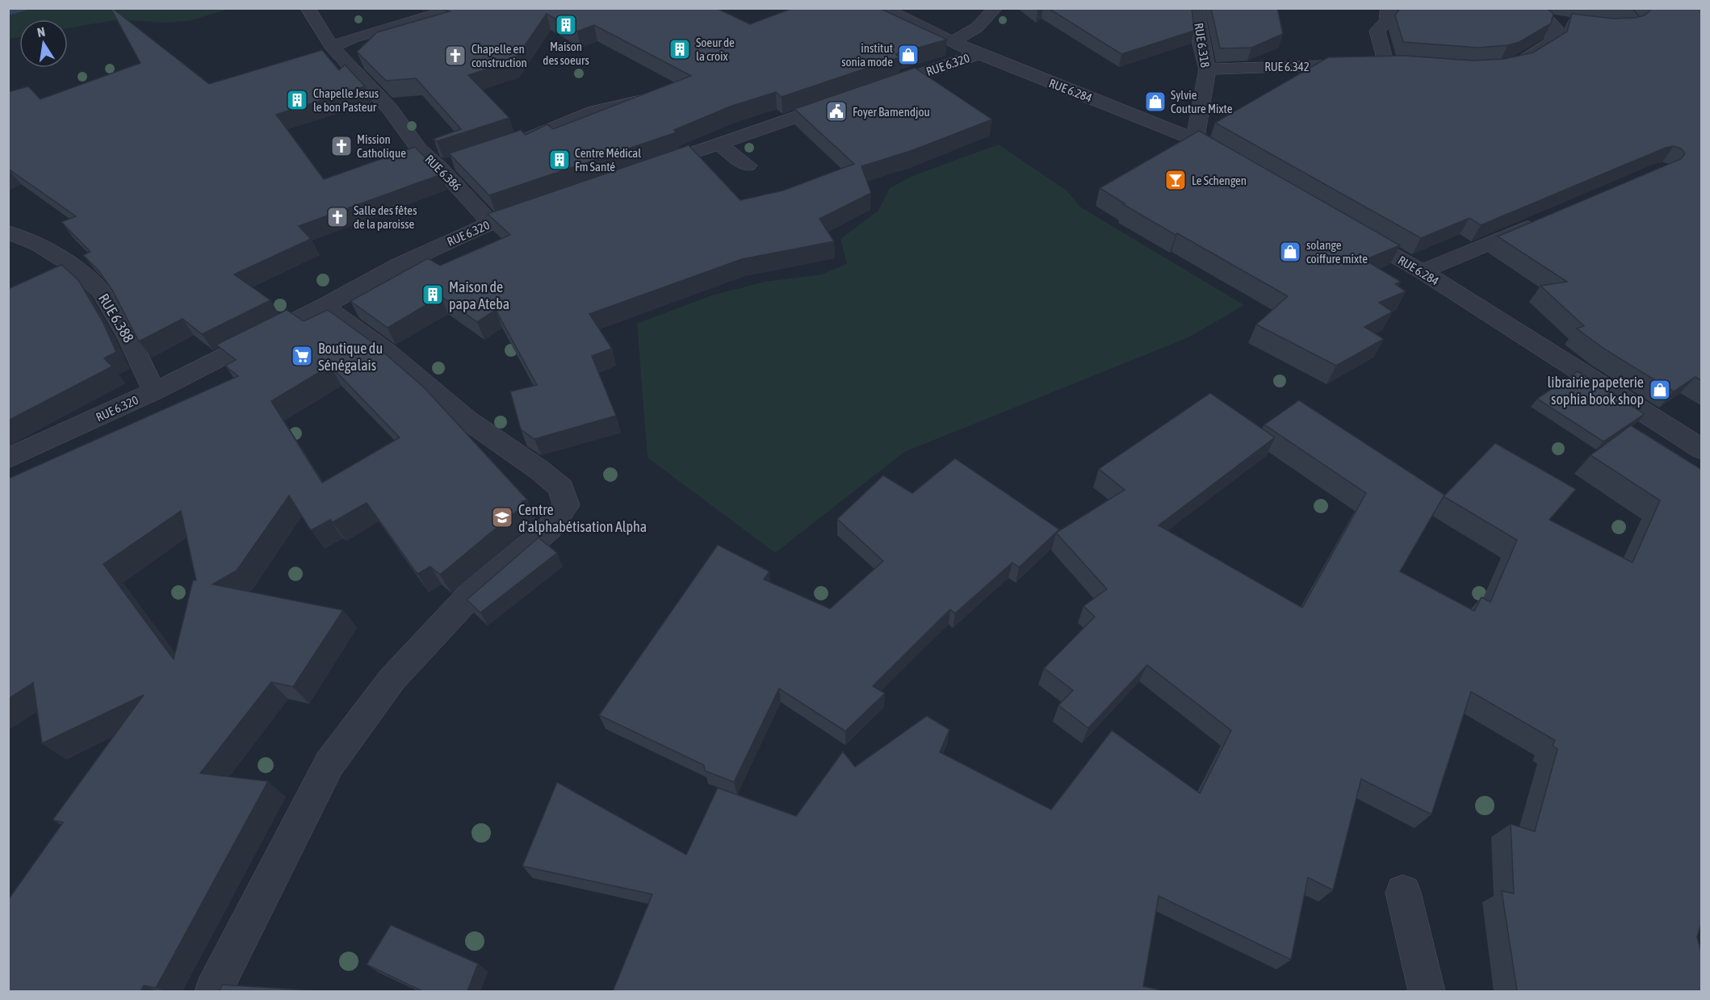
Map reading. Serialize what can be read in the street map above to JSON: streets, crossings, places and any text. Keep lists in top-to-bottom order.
{
  "streets": {
    "street": [
      "RUE 6.318",
      "RUE 6.320",
      "RUE 6.342",
      "RUE 6.284",
      "RUE 6.386",
      "RUE 6.388"
    ]
  },
  "crossings": [
    ["RUE 6.318", "RUE 6.342"],
    ["RUE 6.318", "RUE 6.284"],
    ["RUE 6.320", "RUE 6.284"],
    ["RUE 6.320", "RUE 6.386"],
    ["RUE 6.320", "RUE 6.388"]
  ],
  "places": {
    "building": [
      "Maison des soeurs",
      "Soeur de la croix",
      "Chapelle Jesus le bon Pasteur",
      "Centre Médical Fm Santé",
      "Maison de papa Ateba"
    ],
    "shop": [
      "institut sonia mode",
      "Sylvie Couture Mixte",
      "solange coiffure mixte",
      "librairie papeterie sophia book shop"
    ],
    "church": ["Chapelle en construction", "Mission Catholique", "Salle des fêtes de la paroisse"],
    "public building": ["Foyer Bamendjou"],
    "bar": ["Le Schengen"],
    "supermarket": ["Boutique du Sénégalais"],
    "school or university": ["Centre d'alphabétisation Alpha"]
  },
  "north": "top"
}
